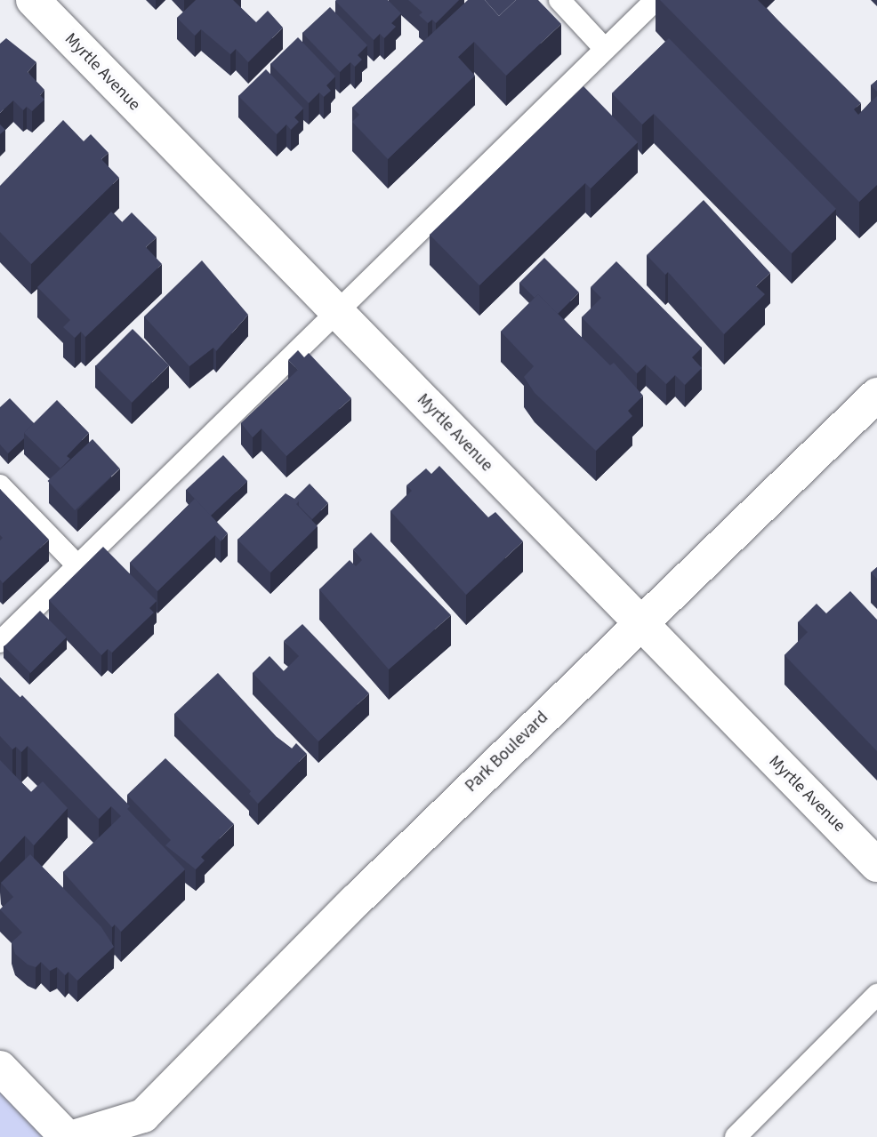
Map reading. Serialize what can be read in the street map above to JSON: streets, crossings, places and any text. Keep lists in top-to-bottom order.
{
  "streets": {
    "street": ["Myrtle Avenue", "Park Boulevard"]
  },
  "crossings": [
    ["Myrtle Avenue", "Park Boulevard"]
  ]
}
